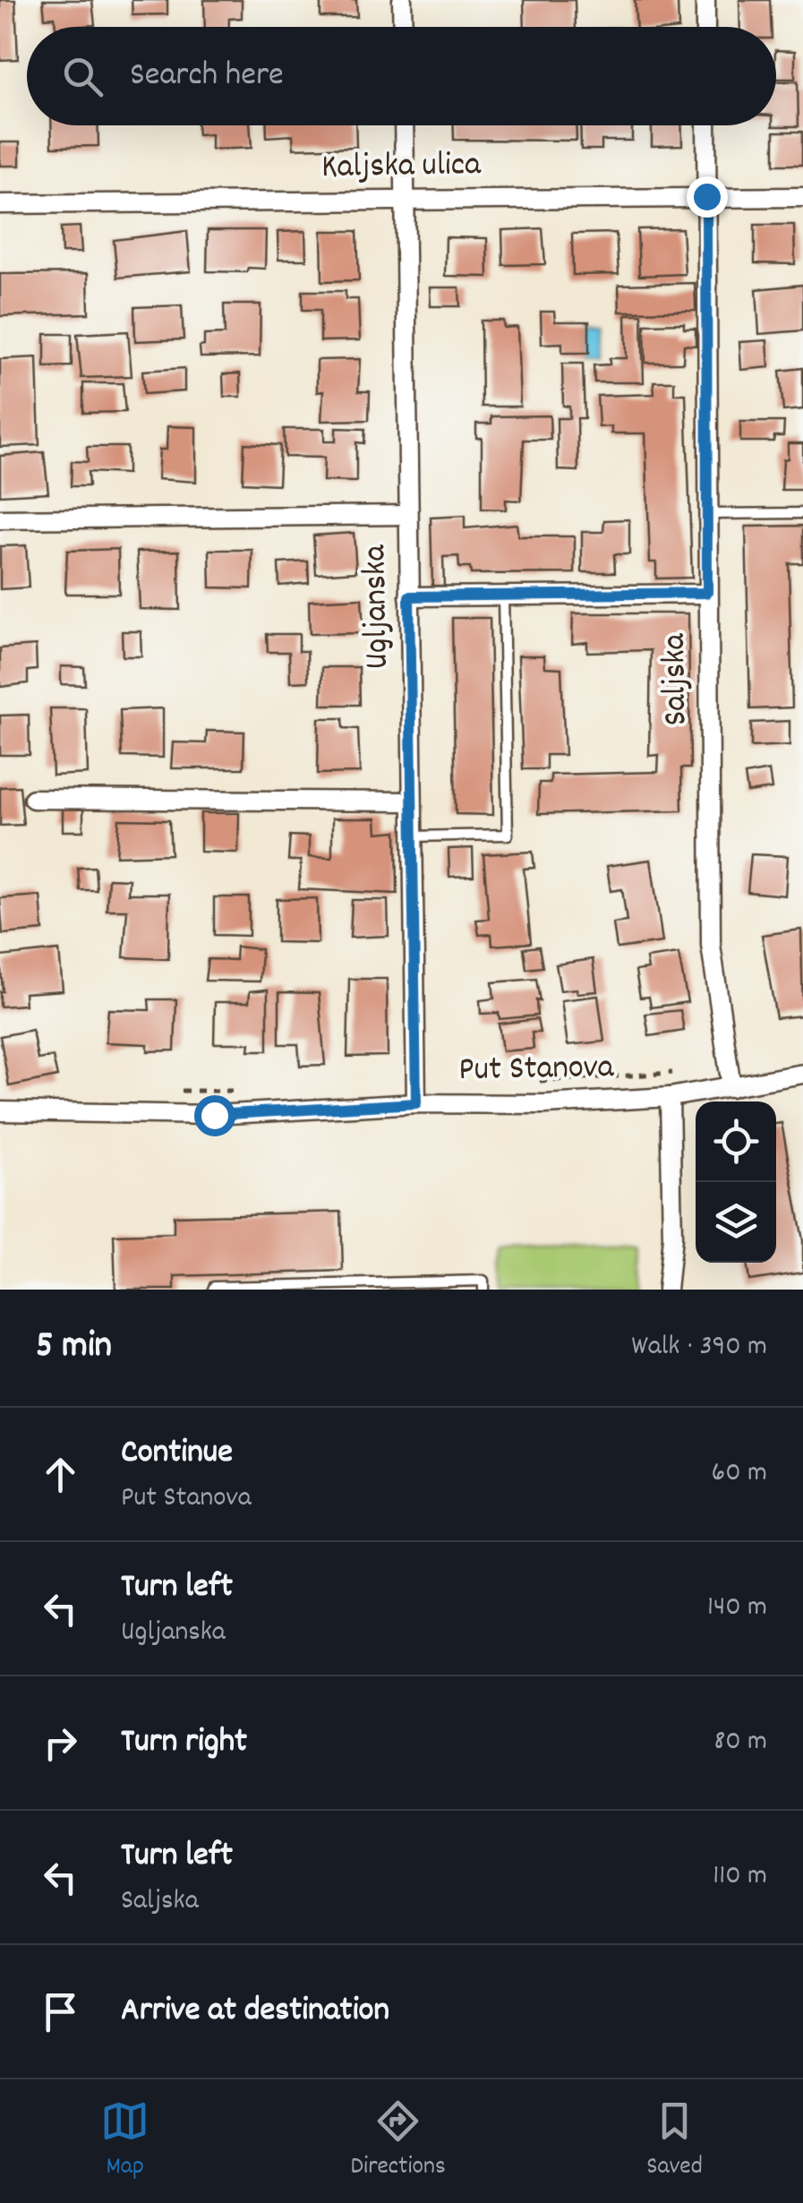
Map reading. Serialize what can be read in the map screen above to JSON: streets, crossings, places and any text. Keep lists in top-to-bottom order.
{
  "streets": {
    "street": [
      "Kaljska ulica",
      "Ugljanska",
      "Saljska",
      "Put Stanova"
    ]
  },
  "crossings": [
    ["Kaljska ulica", "Ugljanska"],
    ["Kaljska ulica", "Saljska"],
    ["Ugljanska", "Put Stanova"],
    ["Saljska", "Put Stanova"]
  ],
  "page": {
    "search": "Search here",
    "heading": ["5 min", "Walk · 390 m"],
    "list": [
      ["Continue", "Put Stanova", "60 m"],
      ["Turn left", "Ugljanska", "140 m"],
      ["Turn right", "80 m"],
      ["Turn left", "Saljska", "110 m"],
      "Arrive at destination"
    ],
    "nav": ["Map", "Directions", "Saved"]
  }
}
